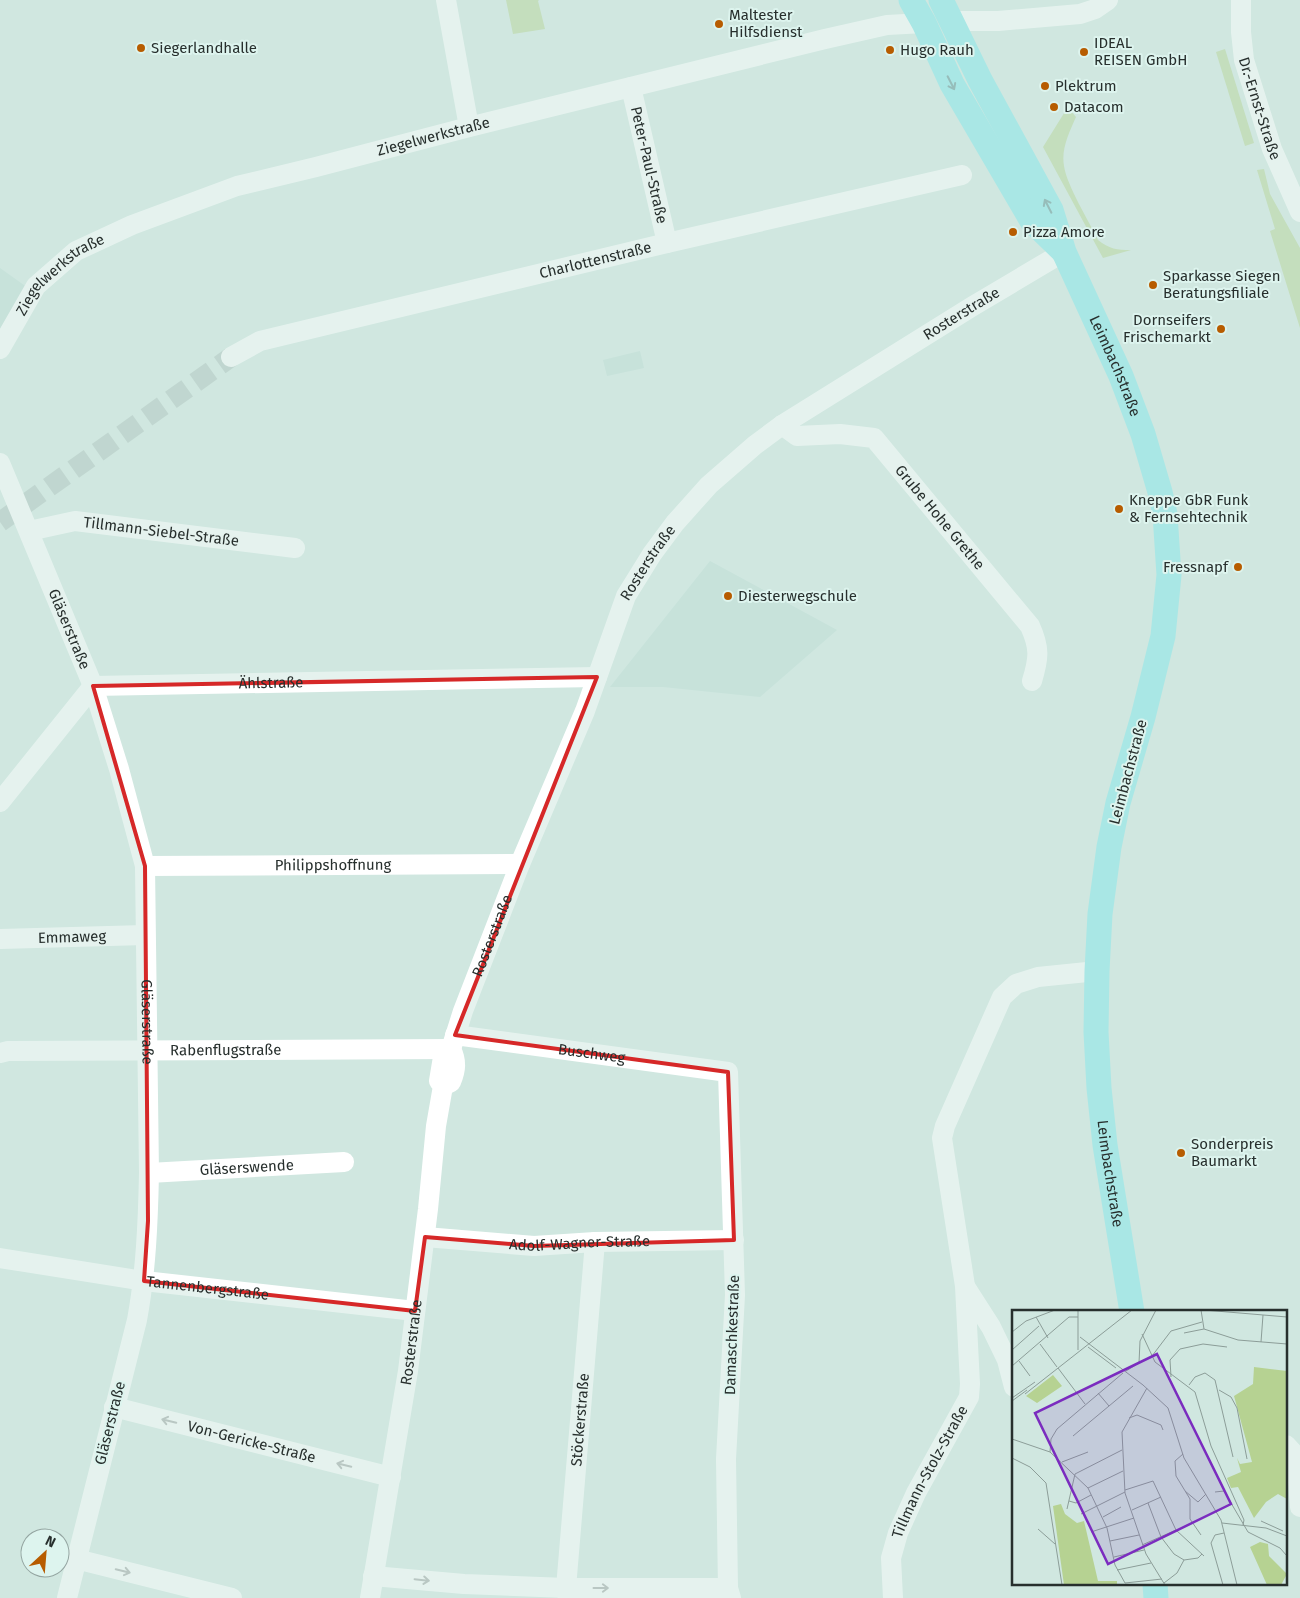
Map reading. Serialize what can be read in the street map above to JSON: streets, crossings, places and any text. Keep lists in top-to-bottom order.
{
  "streets": {
    "main road": ["Leimbachstraße"],
    "street": [
      "Dr.-Ernst-Straße",
      "Ziegelwerkstraße",
      "Peter-Paul-Straße",
      "Charlottenstraße",
      "Rosterstraße",
      "Grube Hohe Grethe",
      "Tillmann-Siebel-Straße",
      "Gläserstraße",
      "Ählstraße",
      "Philippshoffnung",
      "Emmaweg",
      "Rabenflugstraße",
      "Buschweg",
      "Gläserswende",
      "Adolf-Wagner-Straße",
      "Tannenbergstraße",
      "Damaschkestraße",
      "Stöckerstraße",
      "Von-Gericke-Straße",
      "Tillmann-Stolz-Straße"
    ]
  },
  "crossings": [
    ["Ziegelwerkstraße", "Peter-Paul-Straße"],
    ["Ziegelwerkstraße", "Leimbachstraße"],
    ["Peter-Paul-Straße", "Charlottenstraße"],
    ["Rosterstraße", "Leimbachstraße"],
    ["Rosterstraße", "Grube Hohe Grethe"],
    ["Rosterstraße", "Ählstraße"],
    ["Rosterstraße", "Philippshoffnung"],
    ["Rosterstraße", "Rabenflugstraße"],
    ["Rosterstraße", "Buschweg"],
    ["Rosterstraße", "Adolf-Wagner-Straße"],
    ["Rosterstraße", "Tannenbergstraße"],
    ["Rosterstraße", "Von-Gericke-Straße"],
    ["Leimbachstraße", "Tillmann-Stolz-Straße"],
    ["Tillmann-Siebel-Straße", "Gläserstraße"],
    ["Gläserstraße", "Ählstraße"],
    ["Gläserstraße", "Philippshoffnung"],
    ["Gläserstraße", "Emmaweg"],
    ["Gläserstraße", "Rabenflugstraße"],
    ["Gläserstraße", "Gläserswende"],
    ["Gläserstraße", "Tannenbergstraße"],
    ["Gläserstraße", "Von-Gericke-Straße"],
    ["Rabenflugstraße", "Buschweg"],
    ["Buschweg", "Damaschkestraße"],
    ["Adolf-Wagner-Straße", "Damaschkestraße"],
    ["Adolf-Wagner-Straße", "Stöckerstraße"]
  ],
  "places": [
    "Maltester Hilfsdienst",
    "Siegerlandhalle",
    "Hugo Rauh",
    "IDEAL REISEN GmbH",
    "Plektrum",
    "Datacom",
    "Pizza Amore",
    "Sparkasse Siegen Beratungsfiliale",
    "Dornseifers Frischemarkt",
    "Kneppe GbR Funk & Fernsehtechnik",
    "Fressnapf",
    "Diesterwegschule",
    "Sonderpreis Baumarkt"
  ],
  "north": "top right"
}
